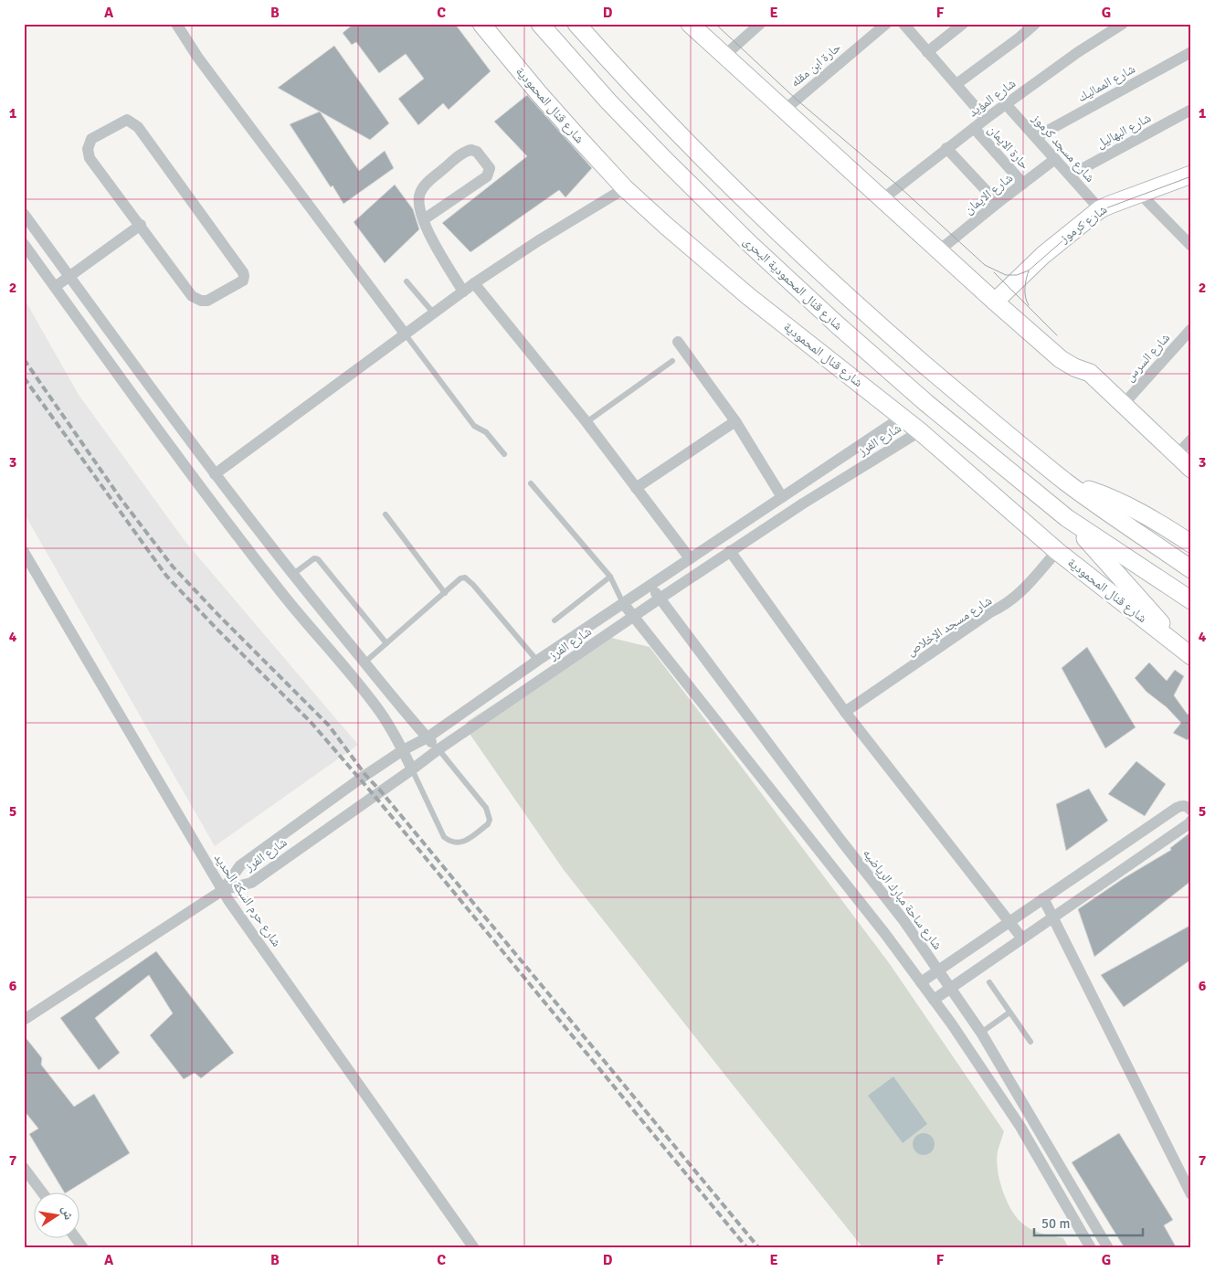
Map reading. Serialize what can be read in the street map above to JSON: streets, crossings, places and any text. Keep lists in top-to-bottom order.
{
  "streets": {
    "main road": ["شارع قنال المحمودية", "شارع كرموز", "شارع قنال المحمودية البحرى"],
    "street": [
      "حارة ابن مقله",
      "شارع المماليك",
      "شارع المؤيد",
      "شارع البهاليل",
      "حارة الايمان",
      "شارع مسجد كرموز",
      "شارع الايمان",
      "شارع السرس",
      "شارع الفرز",
      "شارع مسجد الإخلاص",
      "شارع ساحة مبارك الرياضيه",
      "شارع حرم السكة الحديد"
    ]
  },
  "crossings": [
    ["شارع المماليك", "شارع مسجد كرموز"],
    ["شارع المؤيد", "حارة الايمان"],
    ["شارع المؤيد", "شارع مسجد كرموز"],
    ["شارع قنال المحمودية", "شارع الفرز"],
    ["شارع قنال المحمودية", "شارع مسجد الإخلاص"],
    ["شارع البهاليل", "شارع مسجد كرموز"],
    ["حارة الايمان", "شارع الايمان"],
    ["شارع مسجد كرموز", "شارع الايمان"],
    ["شارع مسجد كرموز", "شارع كرموز"],
    ["شارع الفرز", "شارع ساحة مبارك الرياضيه"],
    ["شارع الفرز", "شارع حرم السكة الحديد"]
  ],
  "scale_bar": "50 m",
  "north": "right",
  "grid": {
    "columns": [
      "A",
      "B",
      "C",
      "D",
      "E",
      "F",
      "G"
    ],
    "rows": [
      "1",
      "2",
      "3",
      "4",
      "5",
      "6",
      "7"
    ]
  }
}
